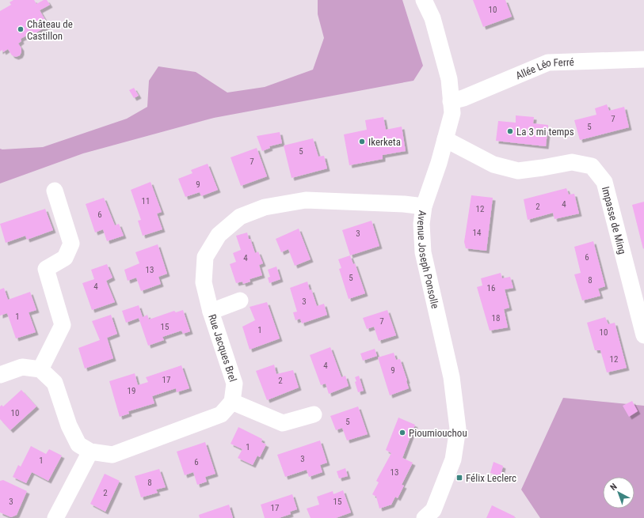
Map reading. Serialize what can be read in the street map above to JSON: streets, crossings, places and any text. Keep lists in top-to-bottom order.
{
  "streets": {
    "street": [
      "Allée Léo Ferré",
      "Impasse de Ming",
      "Avenue Joseph Ponsolle",
      "Rue Jacques Brel"
    ]
  },
  "crossings": [
    ["Allée Léo Ferré", "Avenue Joseph Ponsolle"],
    ["Impasse de Ming", "Avenue Joseph Ponsolle"],
    ["Avenue Joseph Ponsolle", "Rue Jacques Brel"]
  ],
  "places": {
    "other": [
      "Château de Castillon",
      "La 3 mi temps",
      "Ikerketa",
      "Pioumiouchou"
    ],
    "transit": ["Félix Leclerc"]
  },
  "house_numbers": [
    "10",
    "7",
    "5",
    "5",
    "7",
    "9",
    "11",
    "4",
    "2",
    "12",
    "6",
    "14",
    "3",
    "6",
    "4",
    "13",
    "5",
    "8",
    "4",
    "16",
    "3",
    "1",
    "18",
    "7",
    "15",
    "1",
    "10",
    "12",
    "4",
    "9",
    "17",
    "2",
    "19",
    "10",
    "5",
    "1",
    "3",
    "1",
    "6",
    "13",
    "8",
    "2",
    "3",
    "15",
    "17"
  ],
  "north": "top left"
}
